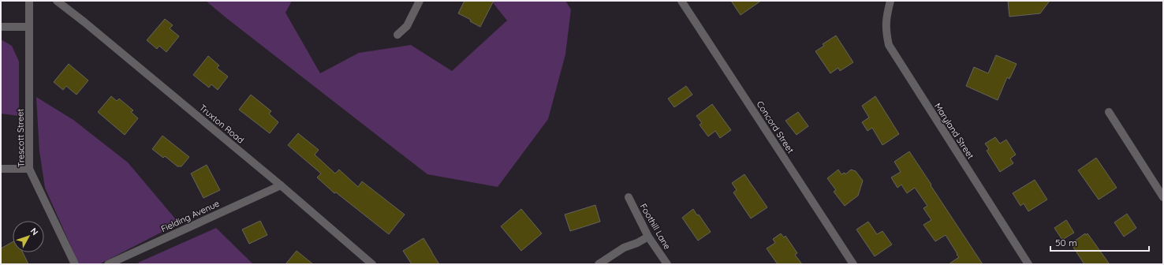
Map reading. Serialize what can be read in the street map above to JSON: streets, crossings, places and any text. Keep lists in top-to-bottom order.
{
  "streets": {
    "street": [
      "Truxton Road",
      "Concord Street",
      "Maryland Street",
      "Trescott Street",
      "Fielding Avenue",
      "Foothill Lane"
    ]
  },
  "crossings": [
    ["Truxton Road", "Fielding Avenue"]
  ],
  "scale_bar": "50 m",
  "north": "top right"
}
